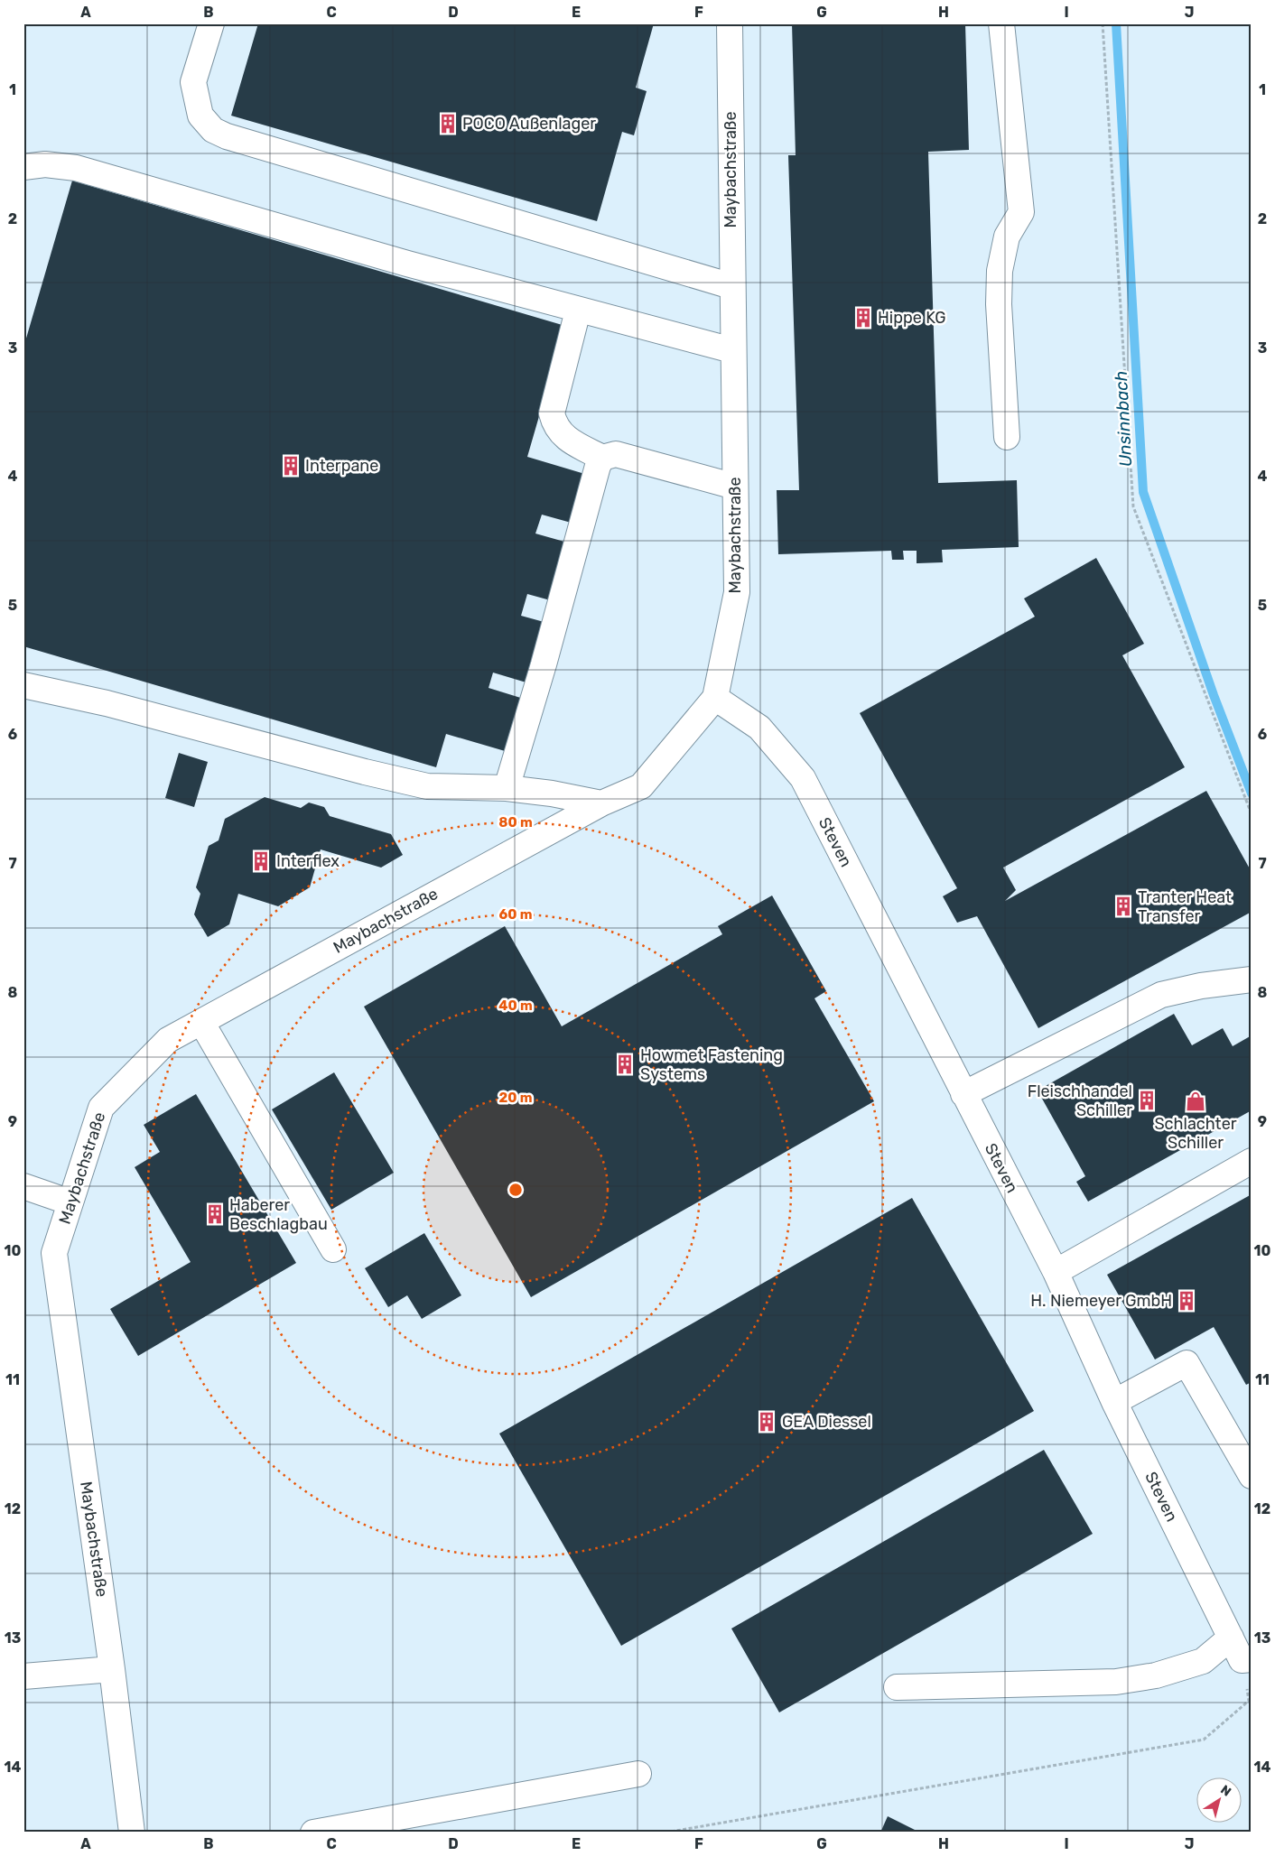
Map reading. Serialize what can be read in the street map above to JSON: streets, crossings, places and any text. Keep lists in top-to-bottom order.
{
  "streets": {
    "street": ["Maybachstraße", "Steven"]
  },
  "crossings": [
    ["Maybachstraße", "Steven"]
  ],
  "water": ["Unsinnbach"],
  "places": {
    "building": [
      "POCO Außenlager",
      "Hippe KG",
      "Interpane",
      "Interflex",
      "Tranter Heat Transfer",
      "Howmet Fastening Systems",
      "Fleischhandel Schiller",
      "Haberer Beschlagbau",
      "H. Niemeyer GmbH",
      "GEA Diessel"
    ],
    "shop": ["Schlachter Schiller"]
  },
  "north": "top right",
  "grid": {
    "columns": [
      "A",
      "B",
      "C",
      "D",
      "E",
      "F",
      "G",
      "H",
      "I",
      "J"
    ],
    "rows": [
      "1",
      "2",
      "3",
      "4",
      "5",
      "6",
      "7",
      "8",
      "9",
      "10",
      "11",
      "12",
      "13",
      "14"
    ]
  },
  "rings": [
    "80 m",
    "60 m",
    "40 m",
    "20 m"
  ]
}
